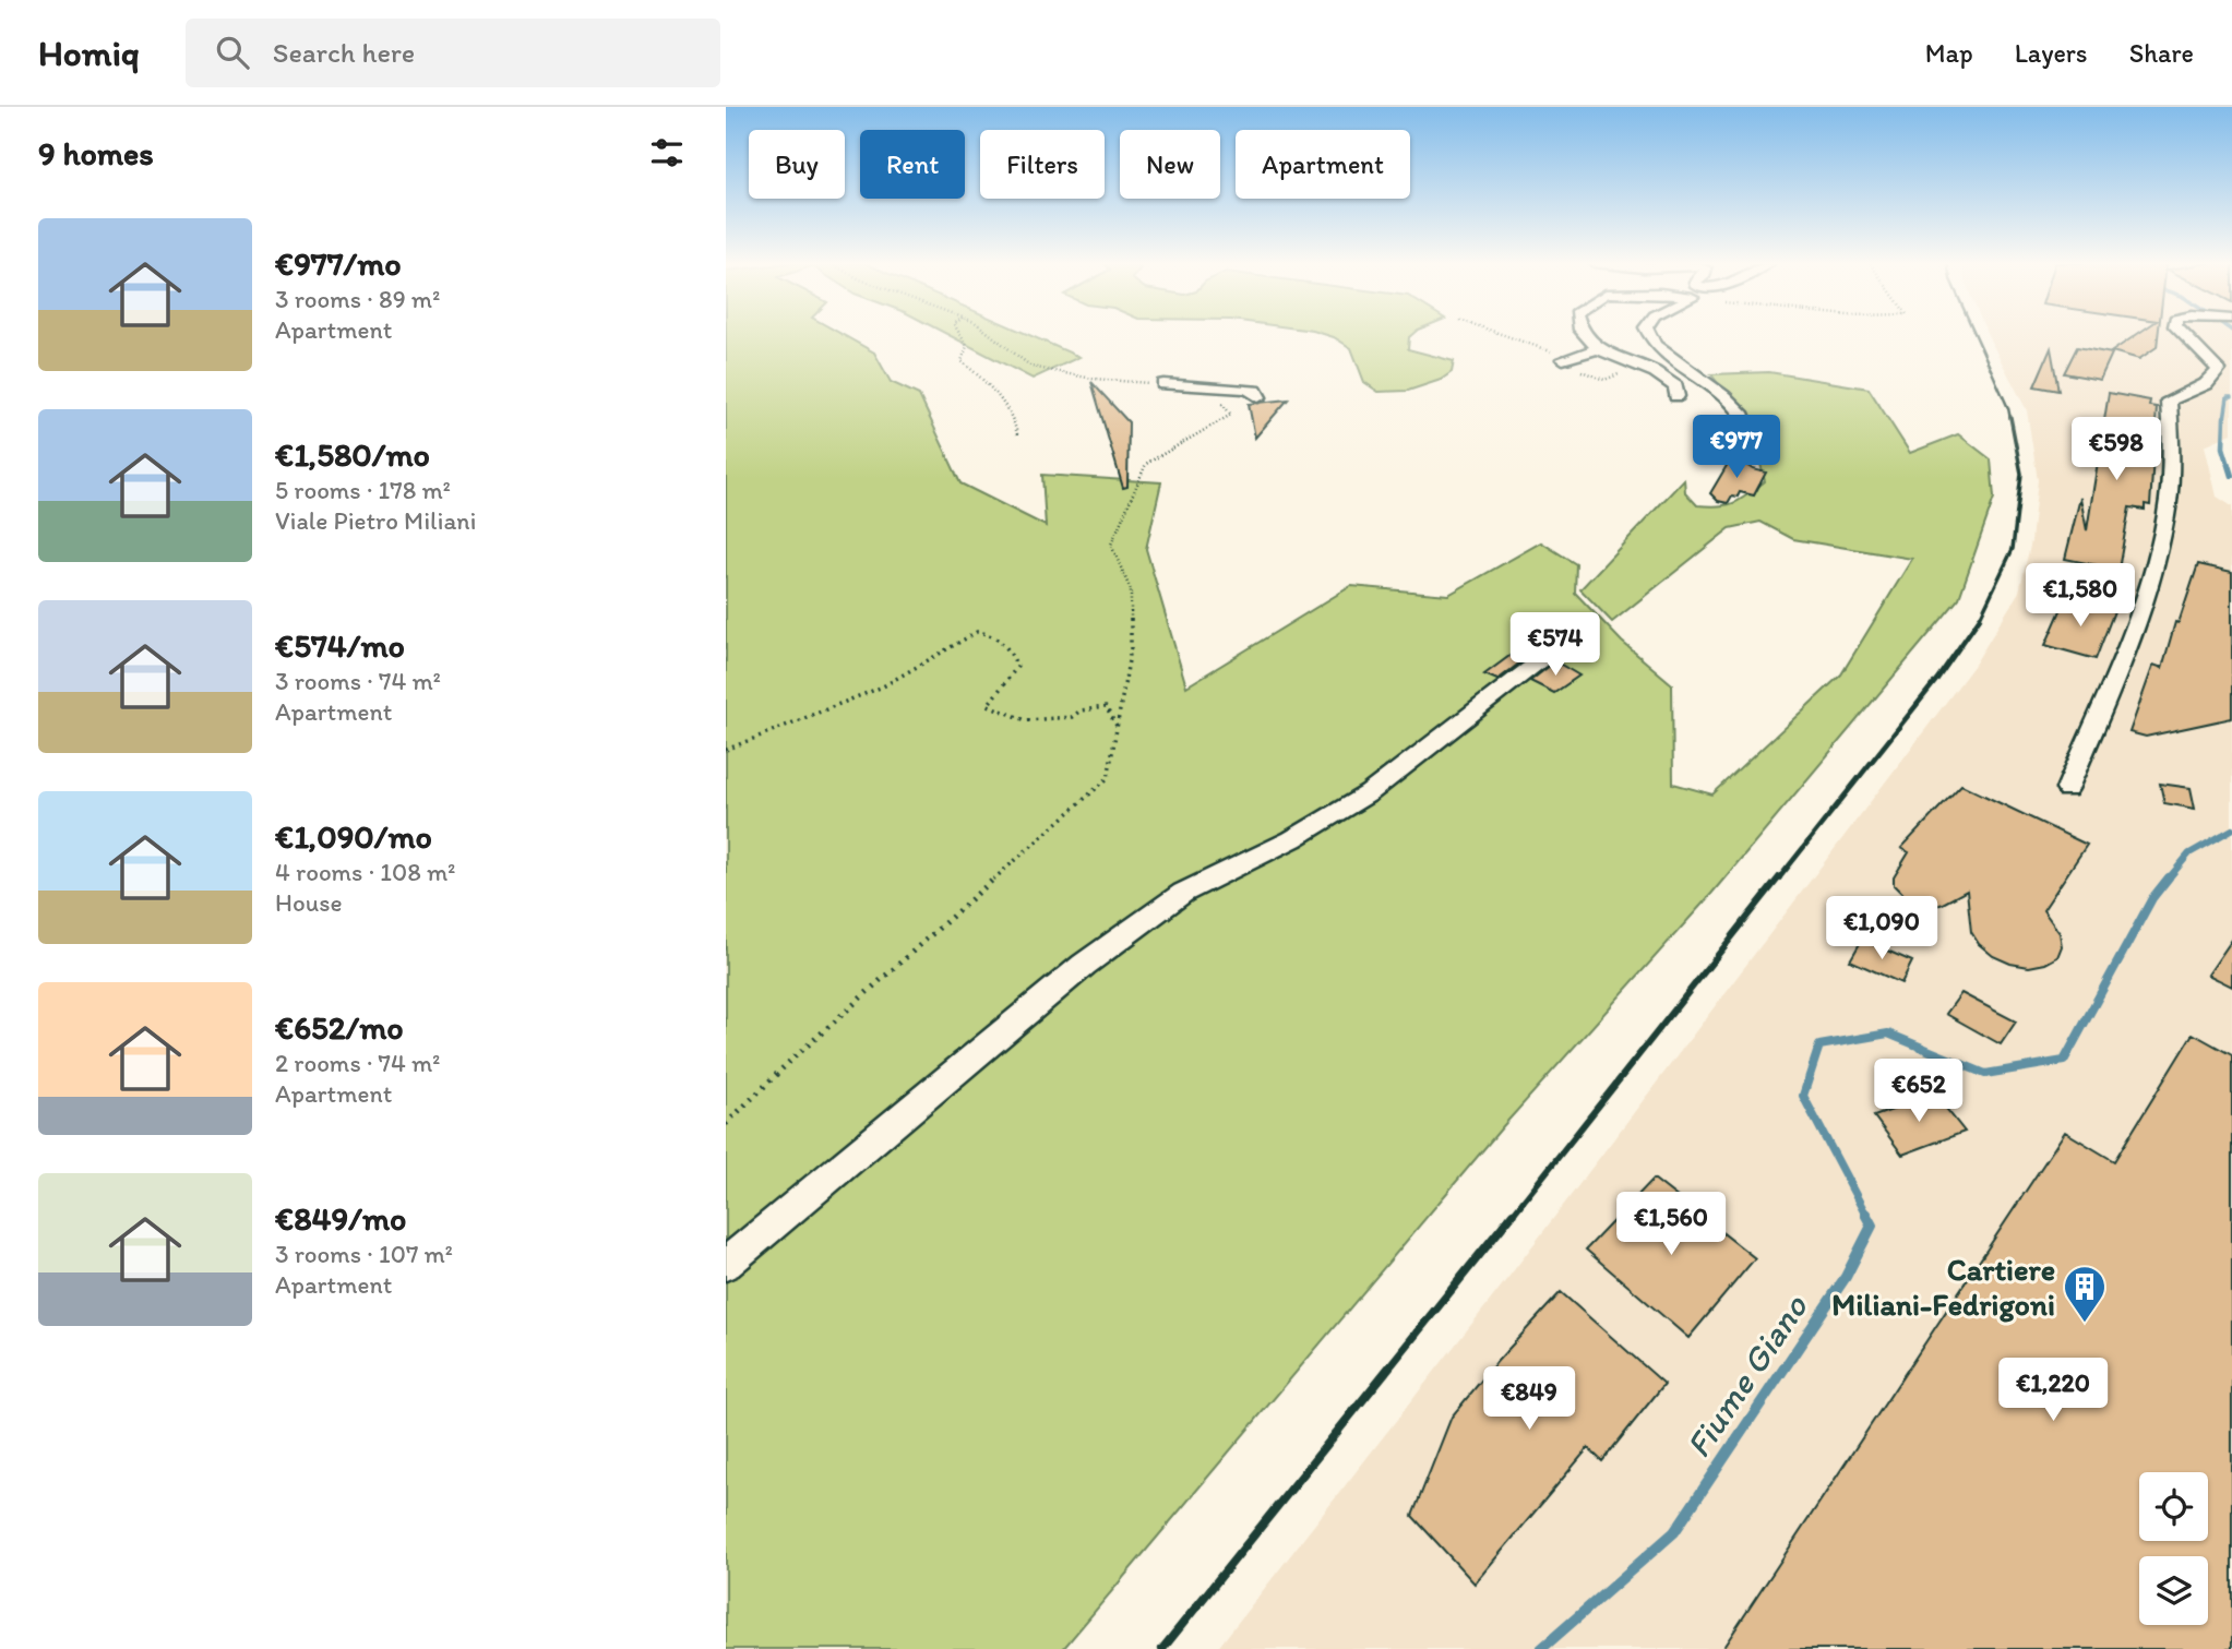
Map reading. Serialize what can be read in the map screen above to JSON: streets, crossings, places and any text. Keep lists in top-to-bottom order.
{
  "water": ["Fiume Giano"],
  "places": {
    "building": ["Cartiere Miliani-Fedrigoni"]
  },
  "page": {
    "header": "Homiq",
    "search": "Search here",
    "nav": ["Map", "Layers", "Share"],
    "heading": "9 homes",
    "chip": [
      "Buy",
      "Rent",
      "Filters",
      "New",
      "Apartment"
    ],
    "list": [
      {
        "name": "€977/mo",
        "note": "3 rooms · 89 m² · Apartment"
      },
      {
        "name": "€1,580/mo",
        "note": "5 rooms · 178 m² · Viale Pietro Miliani"
      },
      {
        "name": "€574/mo",
        "note": "3 rooms · 74 m² · Apartment"
      },
      {
        "name": "€1,090/mo",
        "note": "4 rooms · 108 m² · House"
      },
      {
        "name": "€652/mo",
        "note": "2 rooms · 74 m² · Apartment"
      },
      {
        "name": "€849/mo",
        "note": "3 rooms · 107 m² · Apartment"
      }
    ],
    "price": [
      "€977",
      "€598",
      "€1,580",
      "€574",
      "€1,090",
      "€652",
      "€1,560",
      "€1,220",
      "€849"
    ]
  }
}
